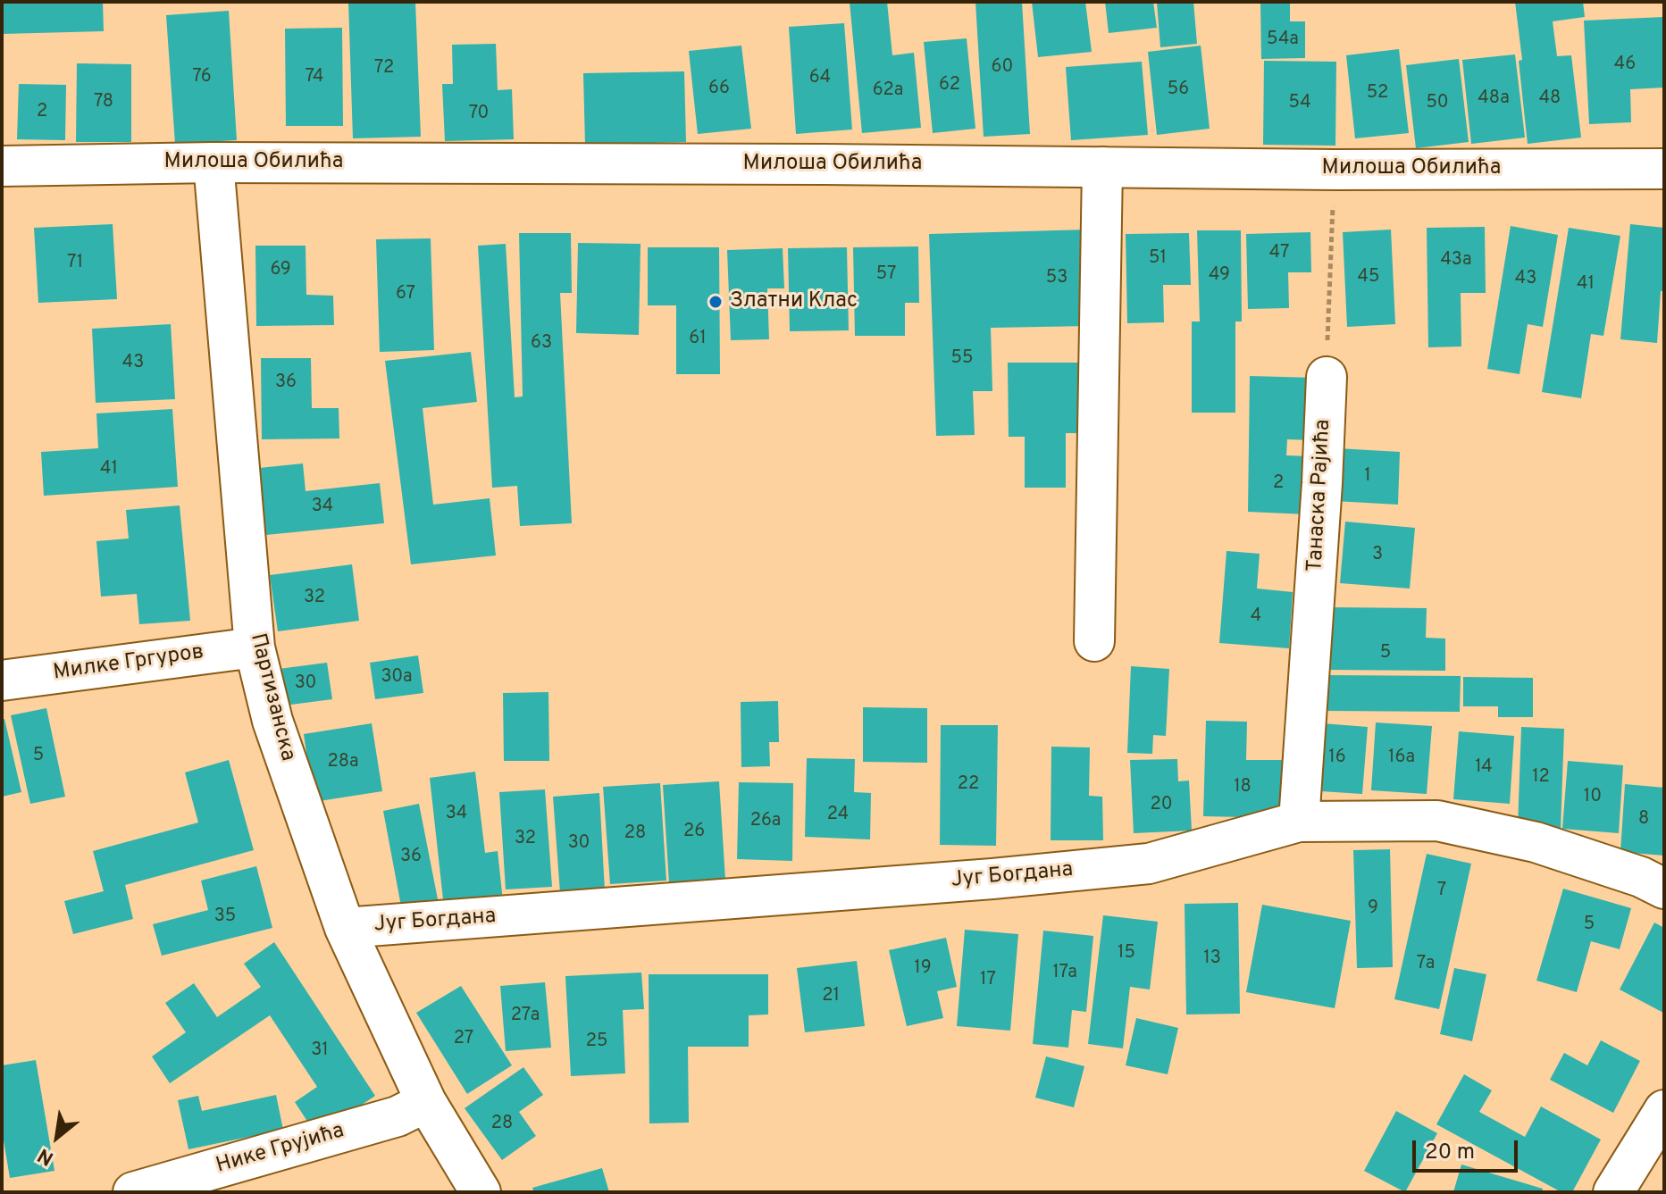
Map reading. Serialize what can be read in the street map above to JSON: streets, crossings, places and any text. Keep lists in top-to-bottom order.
{
  "streets": {
    "street": [
      "Милоша Обилића",
      "Танаска Рајића",
      "Милке Гргуров",
      "Партизанска",
      "Југ Богдана",
      "Нике Грујића"
    ]
  },
  "crossings": [
    ["Милоша Обилића", "Партизанска"],
    ["Танаска Рајића", "Југ Богдана"],
    ["Милке Гргуров", "Партизанска"],
    ["Партизанска", "Југ Богдана"],
    ["Партизанска", "Нике Грујића"]
  ],
  "places": ["Златни Клас"],
  "house_numbers": [
    "54a",
    "46",
    "60",
    "72",
    "76",
    "74",
    "64",
    "62",
    "66",
    "56",
    "62a",
    "52",
    "48a",
    "48",
    "78",
    "54",
    "50",
    "2",
    "70",
    "47",
    "51",
    "43a",
    "71",
    "69",
    "57",
    "49",
    "45",
    "53",
    "43",
    "41",
    "67",
    "61",
    "63",
    "55",
    "43",
    "36",
    "41",
    "1",
    "2",
    "34",
    "3",
    "32",
    "4",
    "5",
    "30a",
    "30",
    "5",
    "16",
    "16a",
    "28a",
    "14",
    "12",
    "22",
    "18",
    "10",
    "20",
    "34",
    "24",
    "8",
    "26a",
    "26",
    "28",
    "32",
    "30",
    "36",
    "7",
    "9",
    "35",
    "5",
    "15",
    "13",
    "7a",
    "19",
    "17a",
    "17",
    "21",
    "27a",
    "27",
    "25",
    "31",
    "28"
  ],
  "scale_bar": "20 m",
  "north": "bottom left"
}
